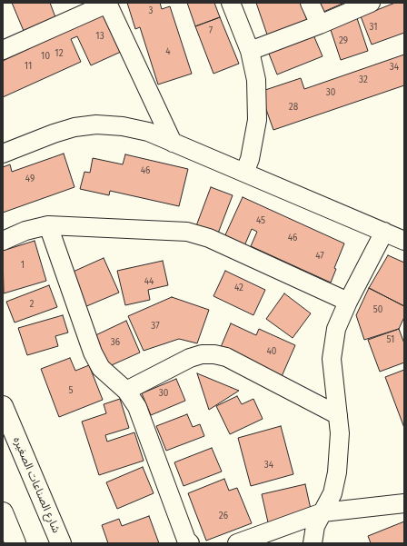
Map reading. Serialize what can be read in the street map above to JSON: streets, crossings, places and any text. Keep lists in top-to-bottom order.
{
  "streets": {
    "street": ["شارع الصناعات الصغيره"]
  },
  "house_numbers": [
    "3",
    "31",
    "7",
    "13",
    "29",
    "4",
    "12",
    "10",
    "11",
    "34",
    "32",
    "30",
    "28",
    "46",
    "49",
    "45",
    "46",
    "47",
    "1",
    "44",
    "42",
    "2",
    "50",
    "37",
    "51",
    "36",
    "40",
    "5",
    "30",
    "34",
    "26"
  ]
}
